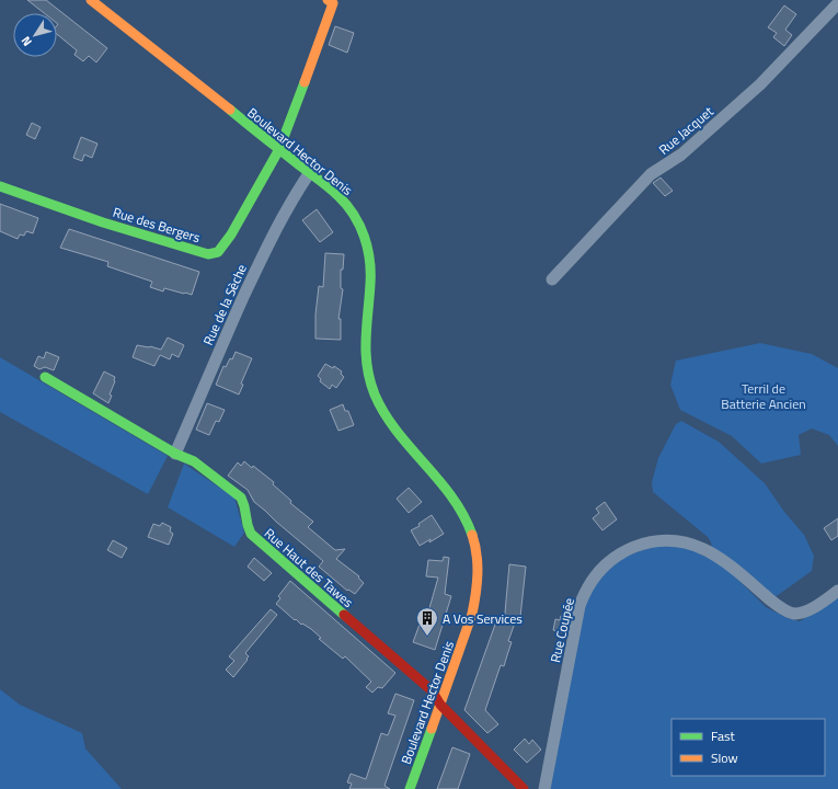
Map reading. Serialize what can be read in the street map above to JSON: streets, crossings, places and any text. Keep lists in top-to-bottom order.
{
  "streets": {
    "street": [
      "Rue Jacquet",
      "Boulevard Hector Denis",
      "Rue des Bergers",
      "Rue de la Sèche",
      "Rue Haut des Tawes",
      "Rue Coupée"
    ]
  },
  "crossings": [
    ["Boulevard Hector Denis", "Rue des Bergers"],
    ["Boulevard Hector Denis", "Rue de la Sèche"],
    ["Boulevard Hector Denis", "Rue Haut des Tawes"],
    ["Rue de la Sèche", "Rue Haut des Tawes"]
  ],
  "parks": ["Terril de Batterie Ancien"],
  "places": {
    "building": ["A Vos Services"]
  },
  "legend": ["Fast", "Slow"],
  "north": "bottom left"
}
